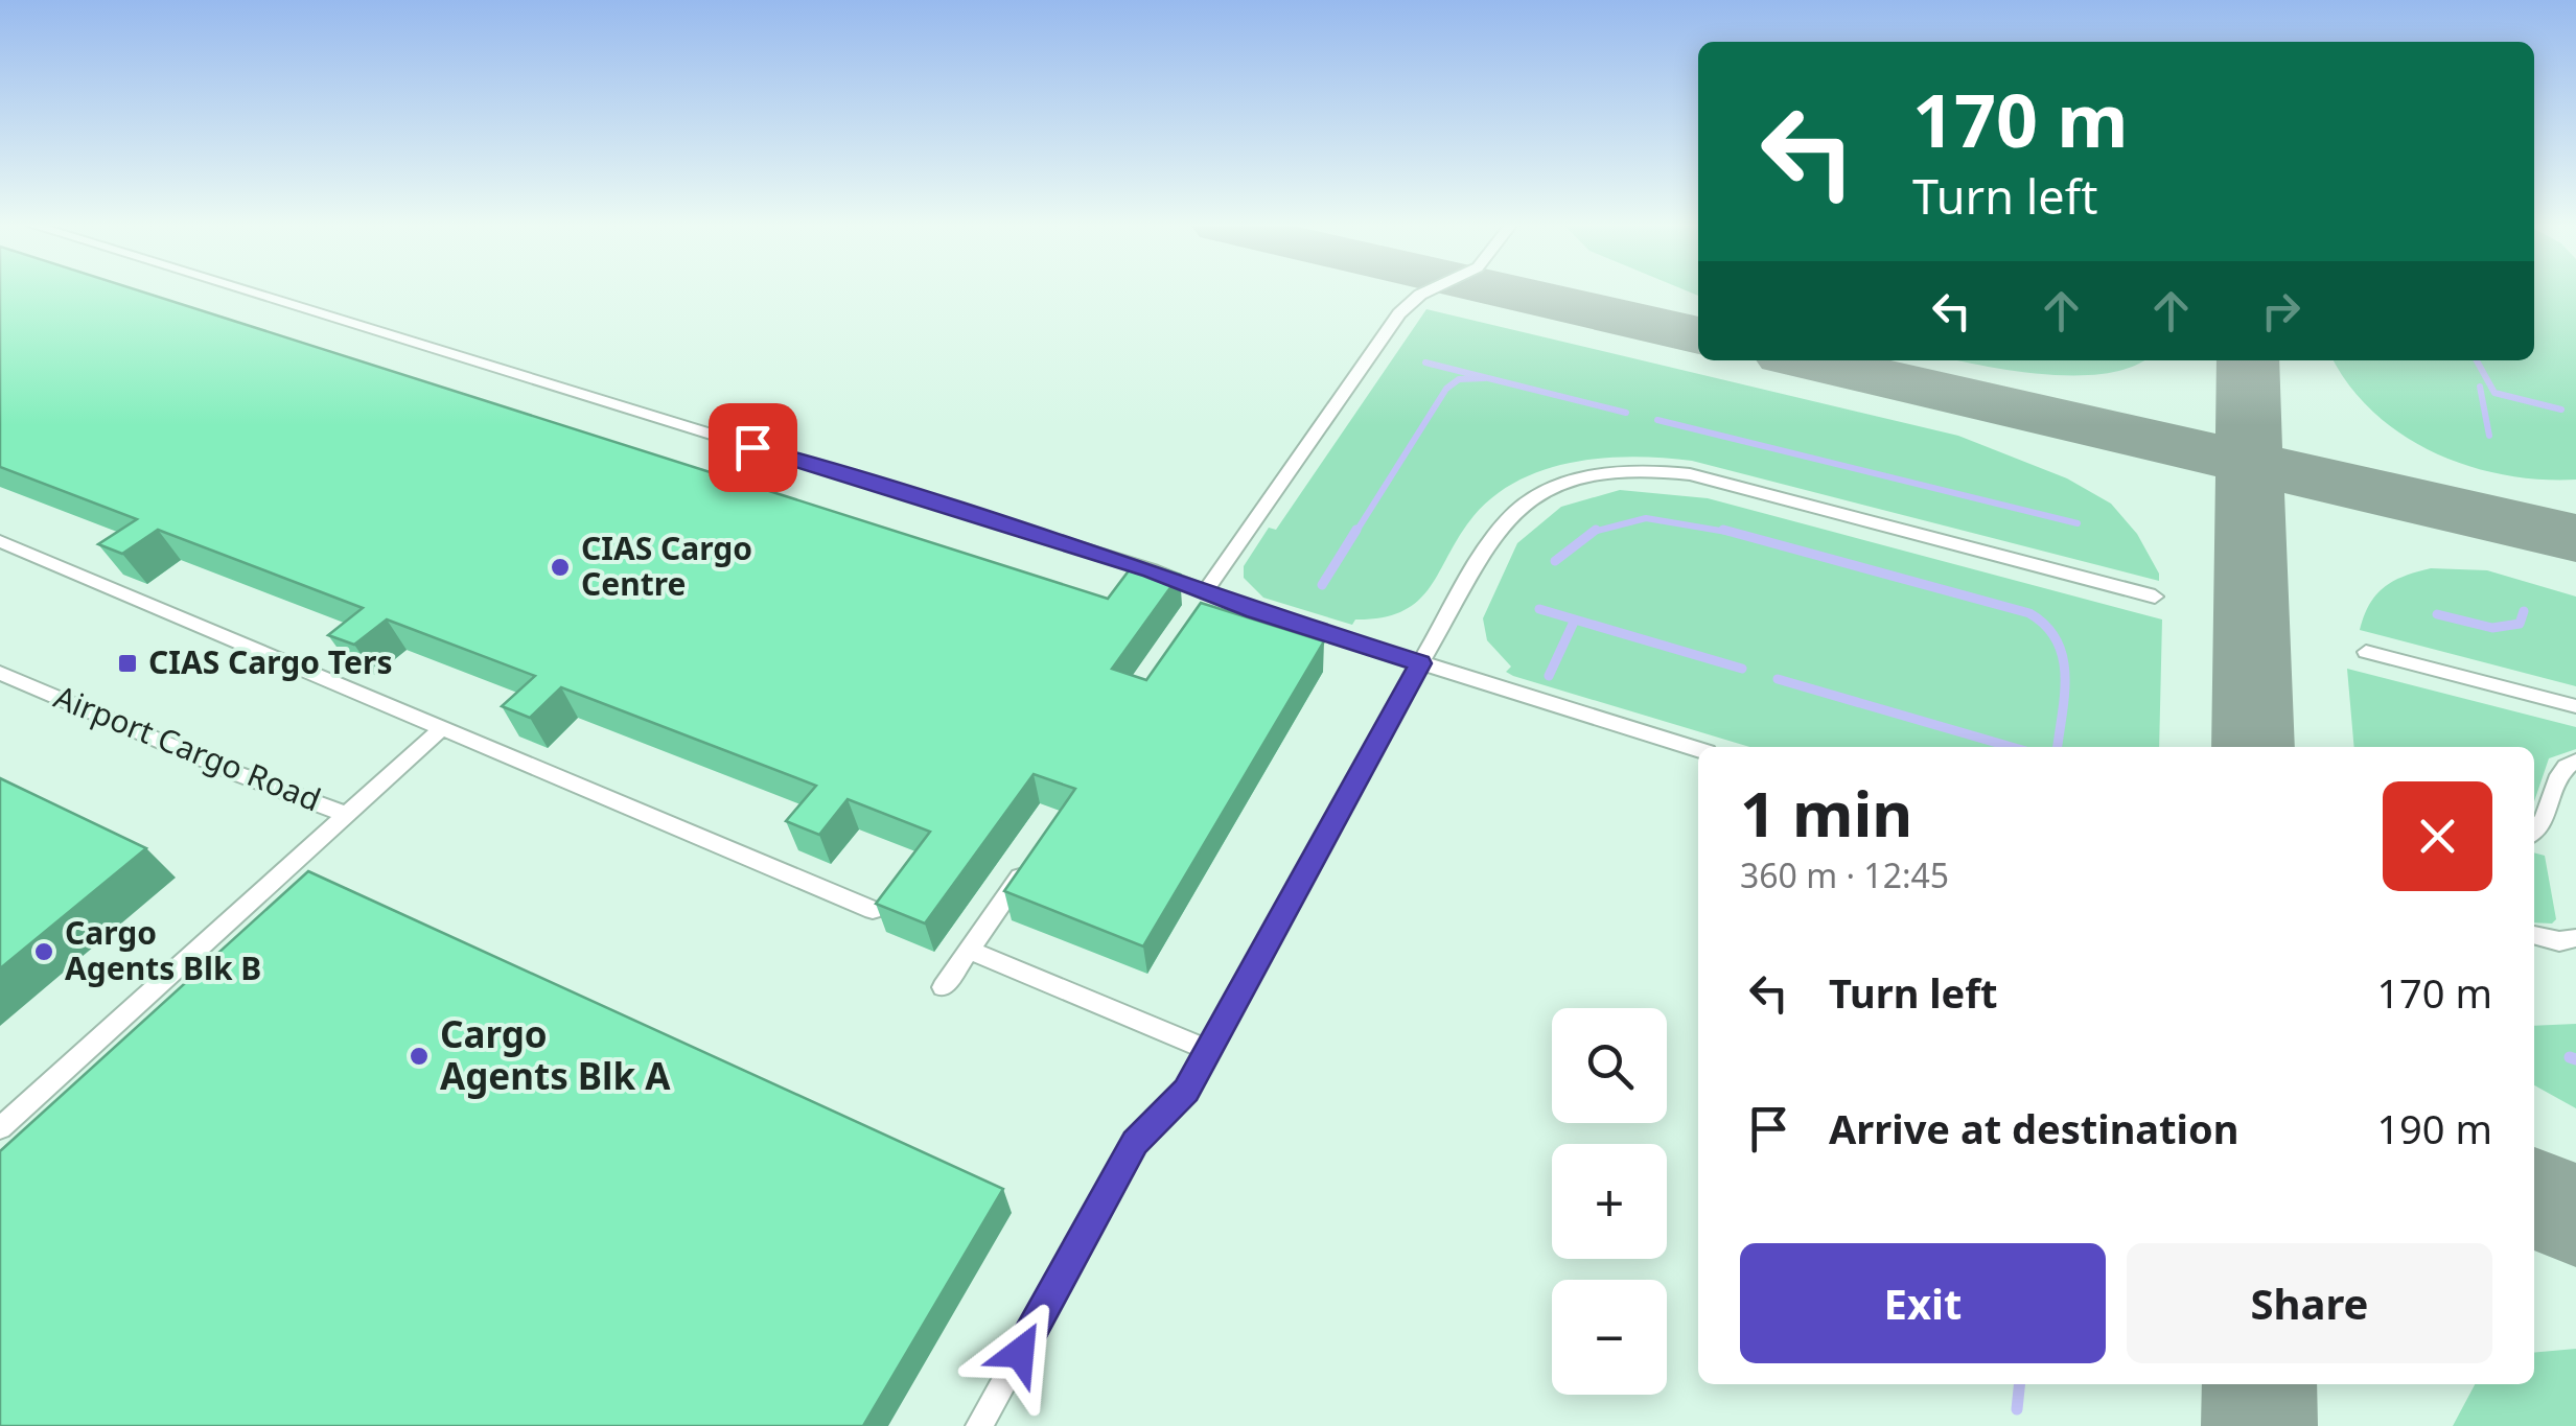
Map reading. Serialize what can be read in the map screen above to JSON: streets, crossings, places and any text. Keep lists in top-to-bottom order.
{
  "streets": {
    "lane": ["Airport Cargo Road"]
  },
  "places": {
    "other": ["CIAS Cargo Centre", "Cargo Agents Blk B", "Cargo Agents Blk A"],
    "transit": ["CIAS Cargo Ters"]
  },
  "page": {
    "turn": ["170 m", "Turn left"],
    "heading": ["1 min", "360 m · 12:45"],
    "list": [
      {
        "name": "Turn left",
        "value": "170 m"
      },
      {
        "name": "Arrive at destination",
        "value": "190 m"
      }
    ],
    "map_buttons": ["+", "−"],
    "buttons": ["Exit", "Share"]
  }
}
